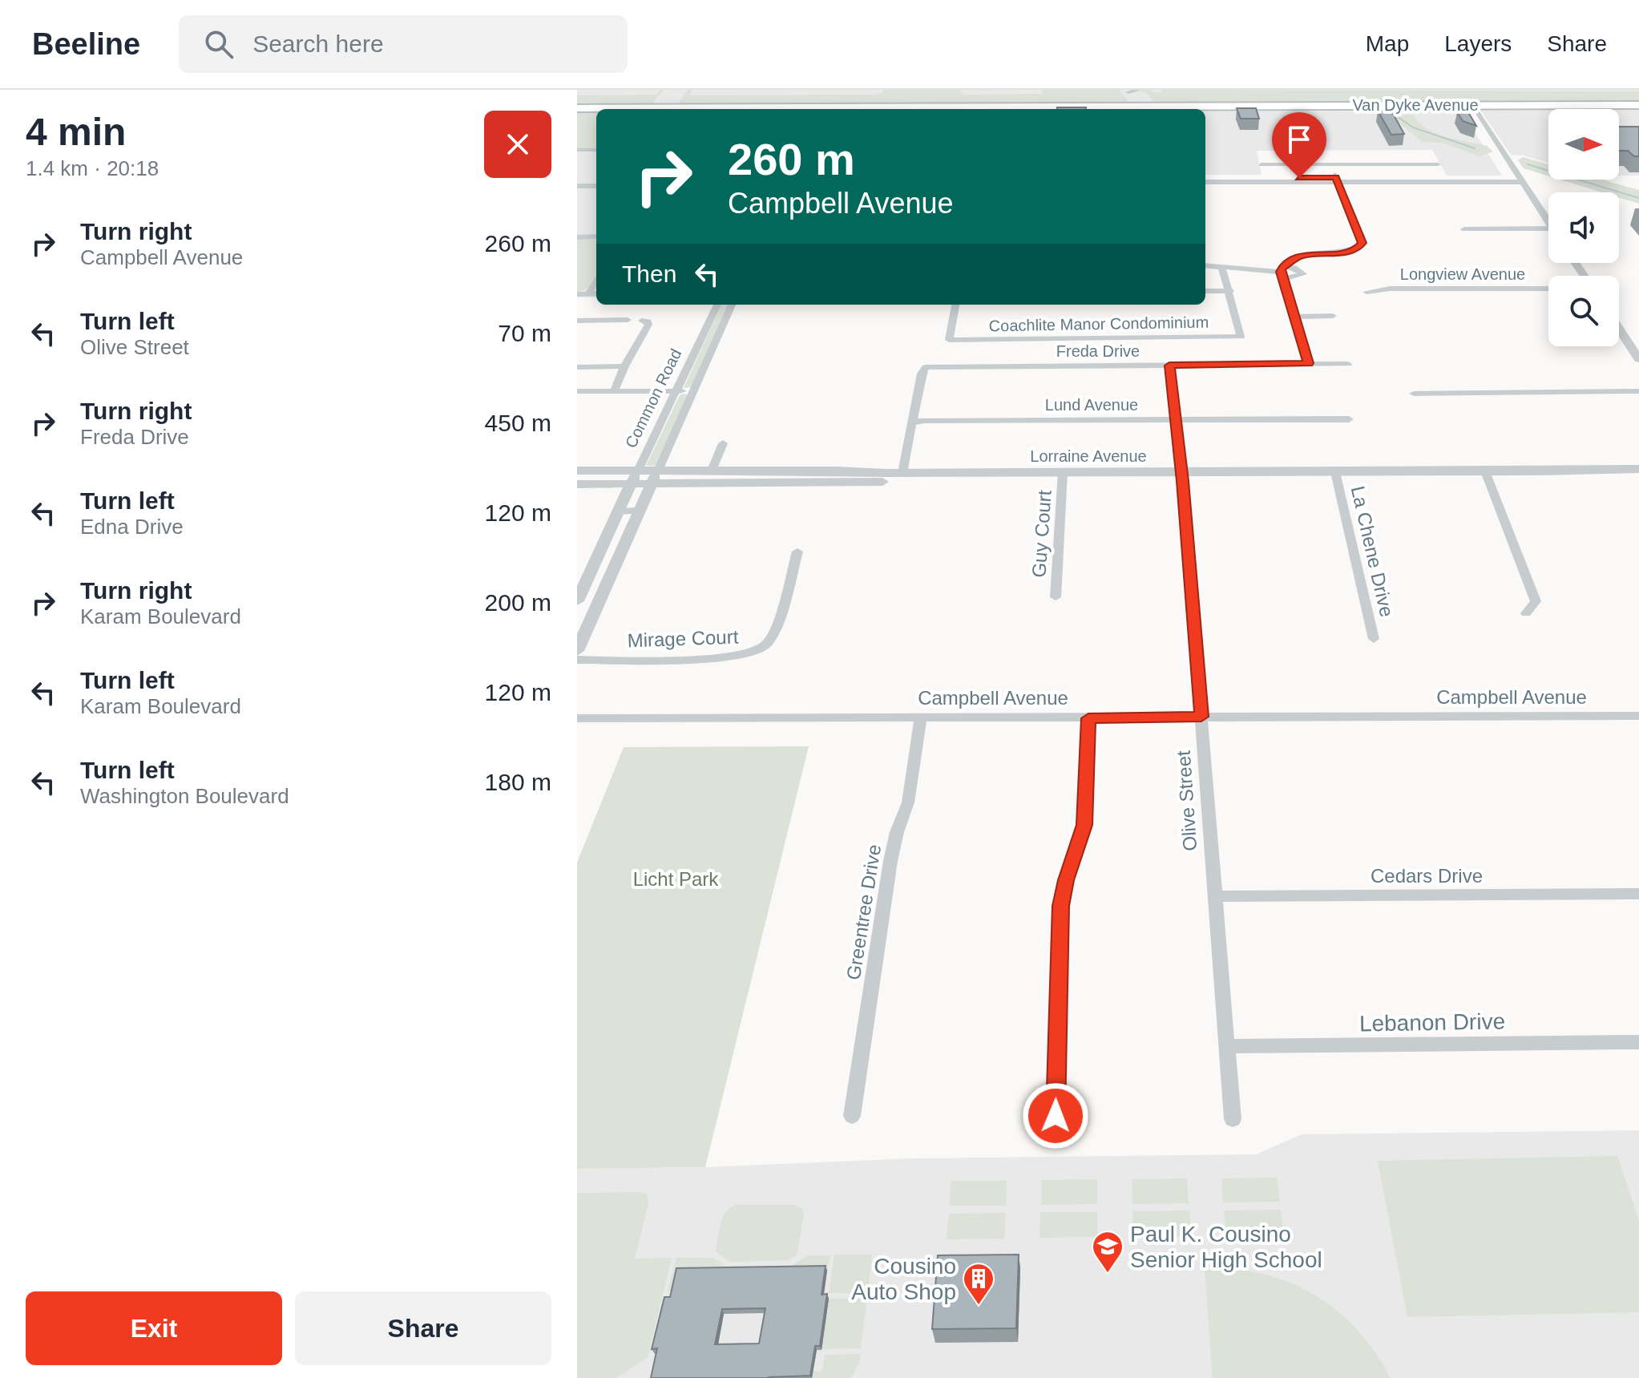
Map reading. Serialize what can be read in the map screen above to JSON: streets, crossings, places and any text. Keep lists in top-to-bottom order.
{
  "streets": {
    "main road": ["Van Dyke Avenue"],
    "street": [
      "Longview Avenue",
      "Coachlite Manor Condominium",
      "Freda Drive",
      "Common Road",
      "Lund Avenue",
      "Lorraine Avenue",
      "Guy Court",
      "La Chene Drive",
      "Mirage Court",
      "Campbell Avenue",
      "Olive Street",
      "Cedars Drive",
      "Greentree Drive",
      "Lebanon Drive"
    ]
  },
  "crossings": [
    ["Freda Drive", "Lund Avenue"],
    ["Freda Drive", "Olive Street"],
    ["Common Road", "Lorraine Avenue"],
    ["Lund Avenue", "Olive Street"],
    ["Lorraine Avenue", "Guy Court"],
    ["Lorraine Avenue", "La Chene Drive"],
    ["Lorraine Avenue", "Olive Street"],
    ["Campbell Avenue", "Olive Street"],
    ["Campbell Avenue", "Greentree Drive"],
    ["Olive Street", "Cedars Drive"],
    ["Olive Street", "Lebanon Drive"]
  ],
  "parks": ["Licht Park"],
  "places": {
    "school or university": ["Paul K. Cousino Senior High School"],
    "building": ["Cousino Auto Shop"]
  },
  "north": "right",
  "page": {
    "header": "Beeline",
    "search": "Search here",
    "nav": ["Map", "Layers", "Share"],
    "heading": ["4 min", "1.4 km · 20:18"],
    "turn": ["260 m", "Campbell Avenue"],
    "list": [
      {
        "name": "Turn right",
        "note": "Campbell Avenue",
        "value": "260 m"
      },
      {
        "name": "Turn left",
        "note": "Olive Street",
        "value": "70 m"
      },
      {
        "name": "Turn right",
        "note": "Freda Drive",
        "value": "450 m"
      },
      {
        "name": "Turn left",
        "note": "Edna Drive",
        "value": "120 m"
      },
      {
        "name": "Turn right",
        "note": "Karam Boulevard",
        "value": "200 m"
      },
      {
        "name": "Turn left",
        "note": "Karam Boulevard",
        "value": "120 m"
      },
      {
        "name": "Turn left",
        "note": "Washington Boulevard",
        "value": "180 m"
      }
    ],
    "then": "Then",
    "buttons": ["Exit", "Share"]
  }
}
